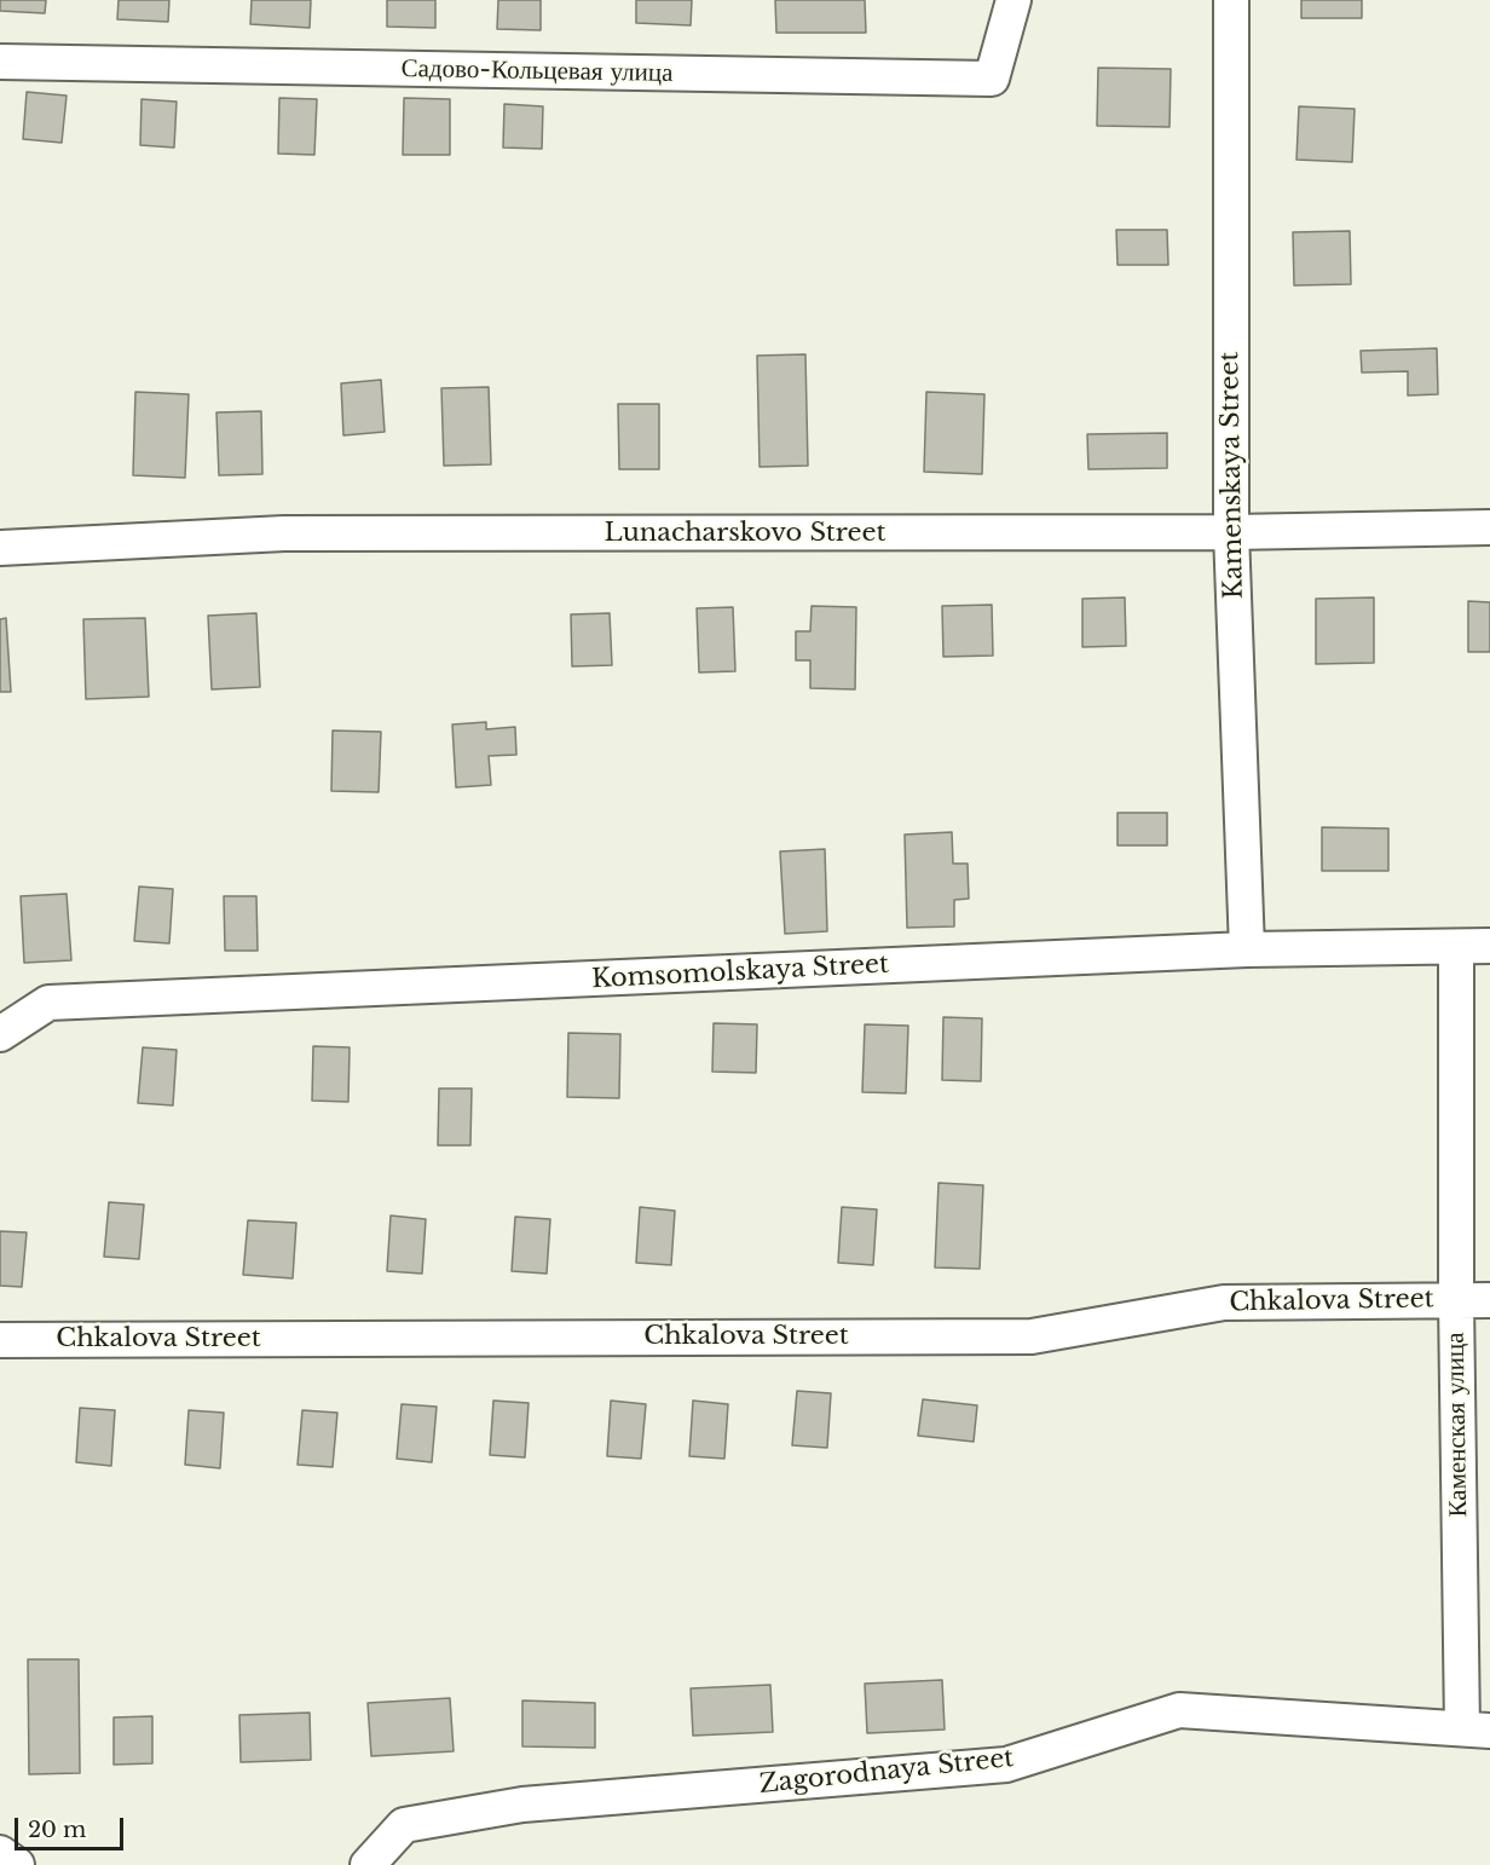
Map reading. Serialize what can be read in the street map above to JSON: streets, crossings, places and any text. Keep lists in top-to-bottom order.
{
  "streets": {
    "street": [
      "Садово-Кольцевая улица",
      "Kamenskaya Street",
      "Lunacharskovo Street",
      "Komsomolskaya Street",
      "Chkalova Street",
      "Каменская улица",
      "Zagorodnaya Street"
    ]
  },
  "crossings": [
    ["Kamenskaya Street", "Lunacharskovo Street"],
    ["Kamenskaya Street", "Komsomolskaya Street"],
    ["Komsomolskaya Street", "Каменская улица"],
    ["Chkalova Street", "Каменская улица"],
    ["Каменская улица", "Zagorodnaya Street"]
  ],
  "scale_bar": "20 m"
}
